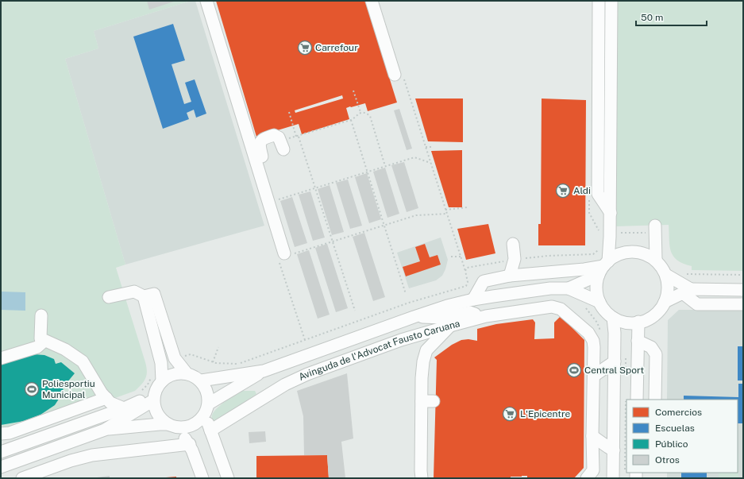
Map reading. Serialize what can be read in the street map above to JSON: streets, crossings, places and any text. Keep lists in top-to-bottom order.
{
  "streets": {
    "street": ["Avinguda de l'Advocat Fausto Caruana"]
  },
  "places": {
    "supermarket": ["Carrefour", "Aldi", "L'Epicentre"],
    "sports": ["Central Sport", "Poliesportiu Municipal"]
  },
  "legend": [
    "Comercios",
    "Escuelas",
    "Público",
    "Otros"
  ],
  "scale_bar": "50 m"
}
